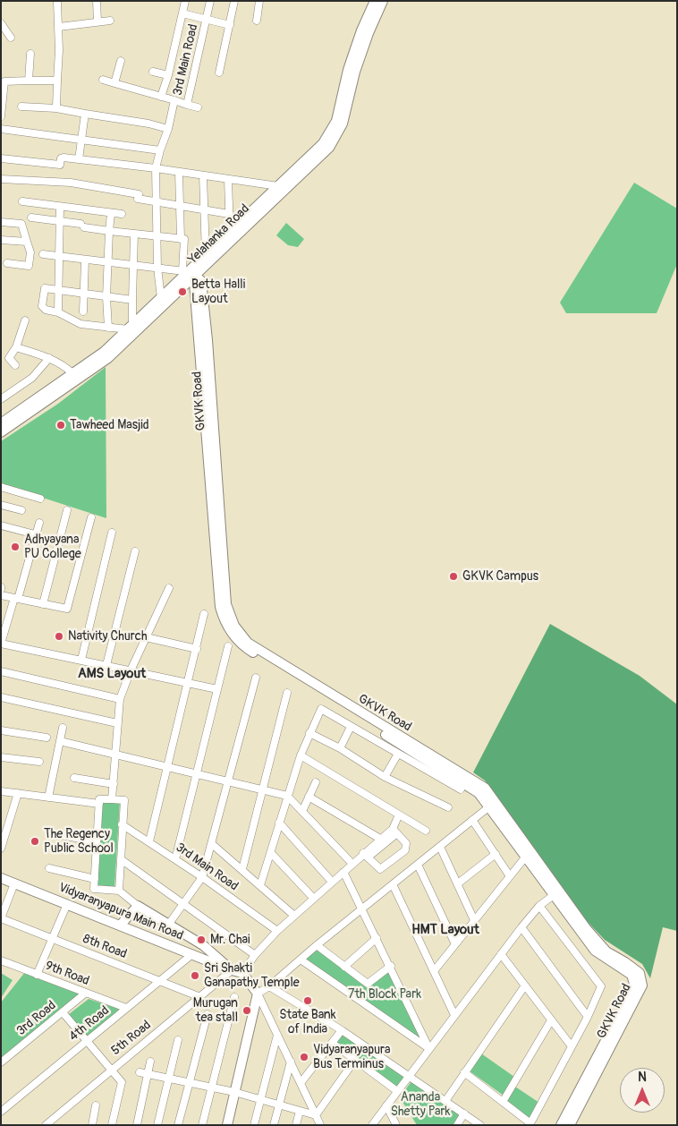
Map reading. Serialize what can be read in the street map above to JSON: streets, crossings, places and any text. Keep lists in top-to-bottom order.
{
  "streets": {
    "main road": ["Yelahanka Road", "GKVK Road", "Vidyaranyapura Main Road"],
    "street": [
      "3rd Main Road",
      "8th Road",
      "9th Road",
      "3rd Road",
      "4th Road",
      "5th Road"
    ]
  },
  "crossings": [
    ["3rd Main Road", "Yelahanka Road"],
    ["Yelahanka Road", "GKVK Road"],
    ["Vidyaranyapura Main Road", "4th Road"],
    ["Vidyaranyapura Main Road", "5th Road"],
    ["8th Road", "4th Road"],
    ["8th Road", "5th Road"],
    ["9th Road", "3rd Road"],
    ["9th Road", "4th Road"]
  ],
  "districts": ["AMS Layout", "HMT Layout"],
  "parks": ["7th Block Park", "Ananda Shetty Park"],
  "places": [
    "Betta Halli Layout",
    "Tawheed Masjid",
    "Adhyayana PU College",
    "GKVK Campus",
    "Nativity Church",
    "The Regency Public School",
    "Mr. Chai",
    "Sri Shakti Ganapathy Temple",
    "State Bank of India",
    "Murugan tea stall",
    "Vidyaranyapura Bus Terminus"
  ],
  "north": "top"
}
